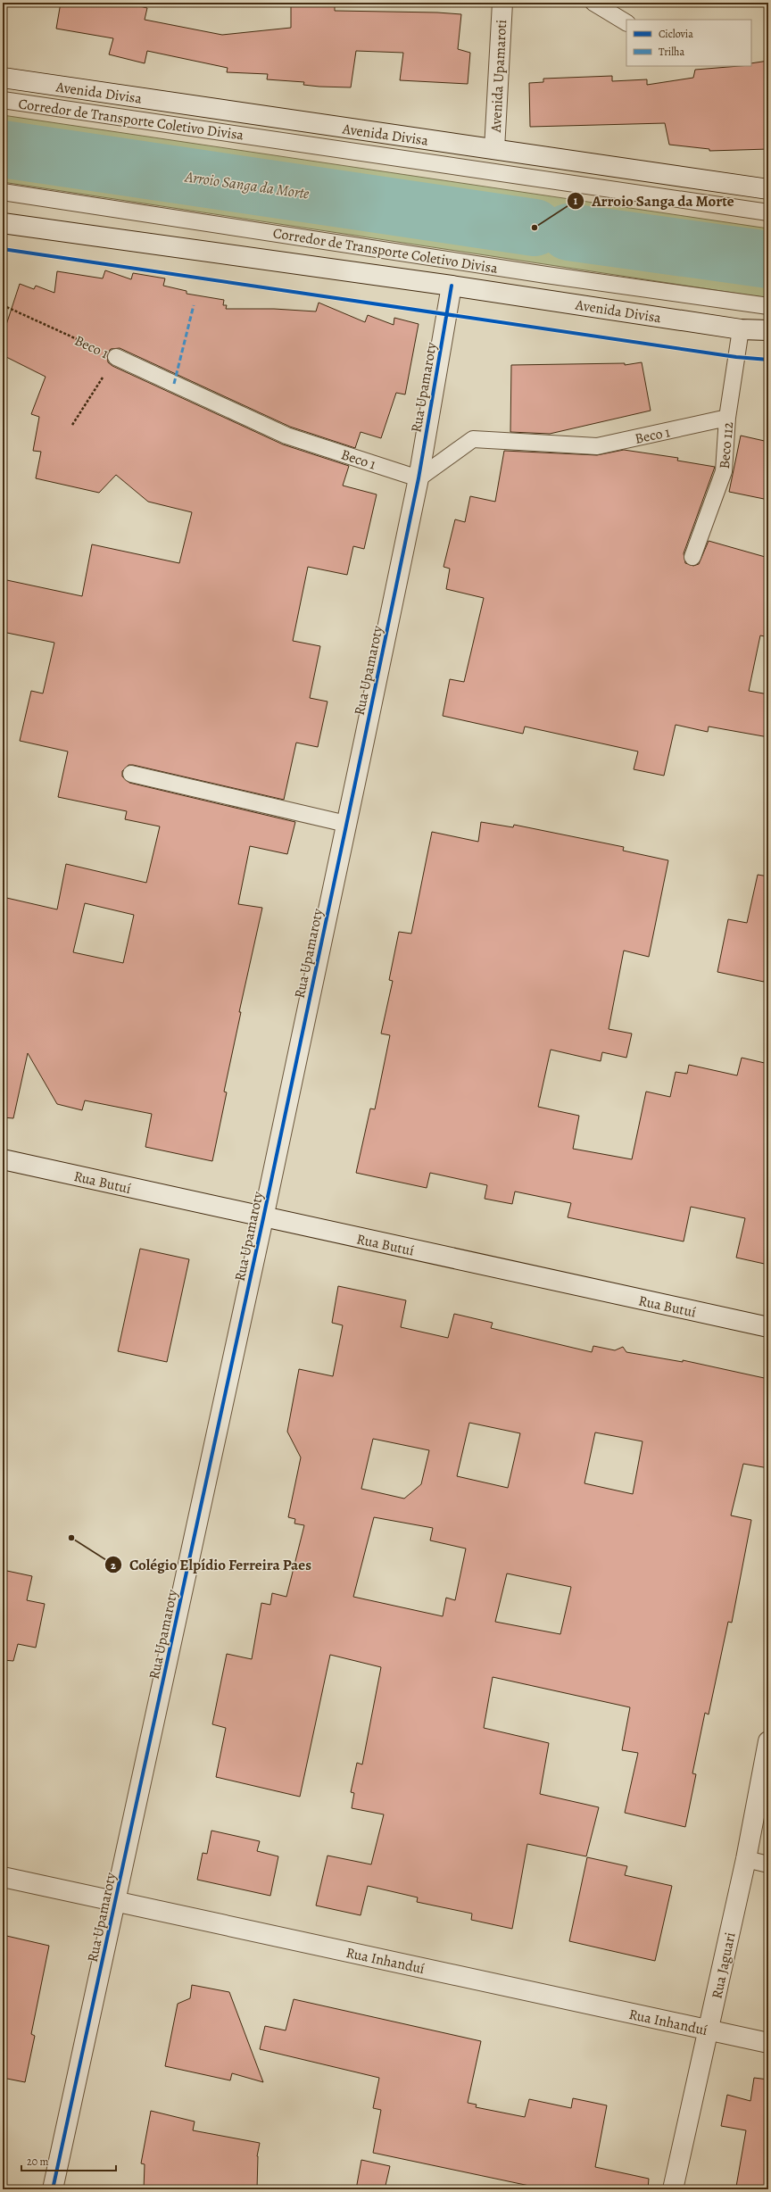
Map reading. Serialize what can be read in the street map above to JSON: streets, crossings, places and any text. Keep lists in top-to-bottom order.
{
  "streets": {
    "street": [
      "Avenida Upamaroti",
      "Avenida Divisa",
      "Rua Upamaroty",
      "Rua Butuí",
      "Rua Inhanduí",
      "Rua Jaguari"
    ],
    "lane": ["Corredor de Transporte Coletivo Divisa", "Beco 1", "Beco 112"]
  },
  "crossings": [
    ["Avenida Upamaroti", "Avenida Divisa"],
    ["Avenida Divisa", "Rua Upamaroty"],
    ["Avenida Divisa", "Beco 112"],
    ["Beco 1", "Rua Upamaroty"],
    ["Beco 1", "Beco 112"],
    ["Rua Upamaroty", "Rua Butuí"],
    ["Rua Upamaroty", "Rua Inhanduí"],
    ["Rua Inhanduí", "Rua Jaguari"]
  ],
  "water": ["Arroio Sanga da Morte"],
  "places": ["Arroio Sanga da Morte", "Colégio Elpídio Ferreira Paes"],
  "legend": ["Ciclovia", "Trilha"],
  "scale_bar": "20 m"
}
